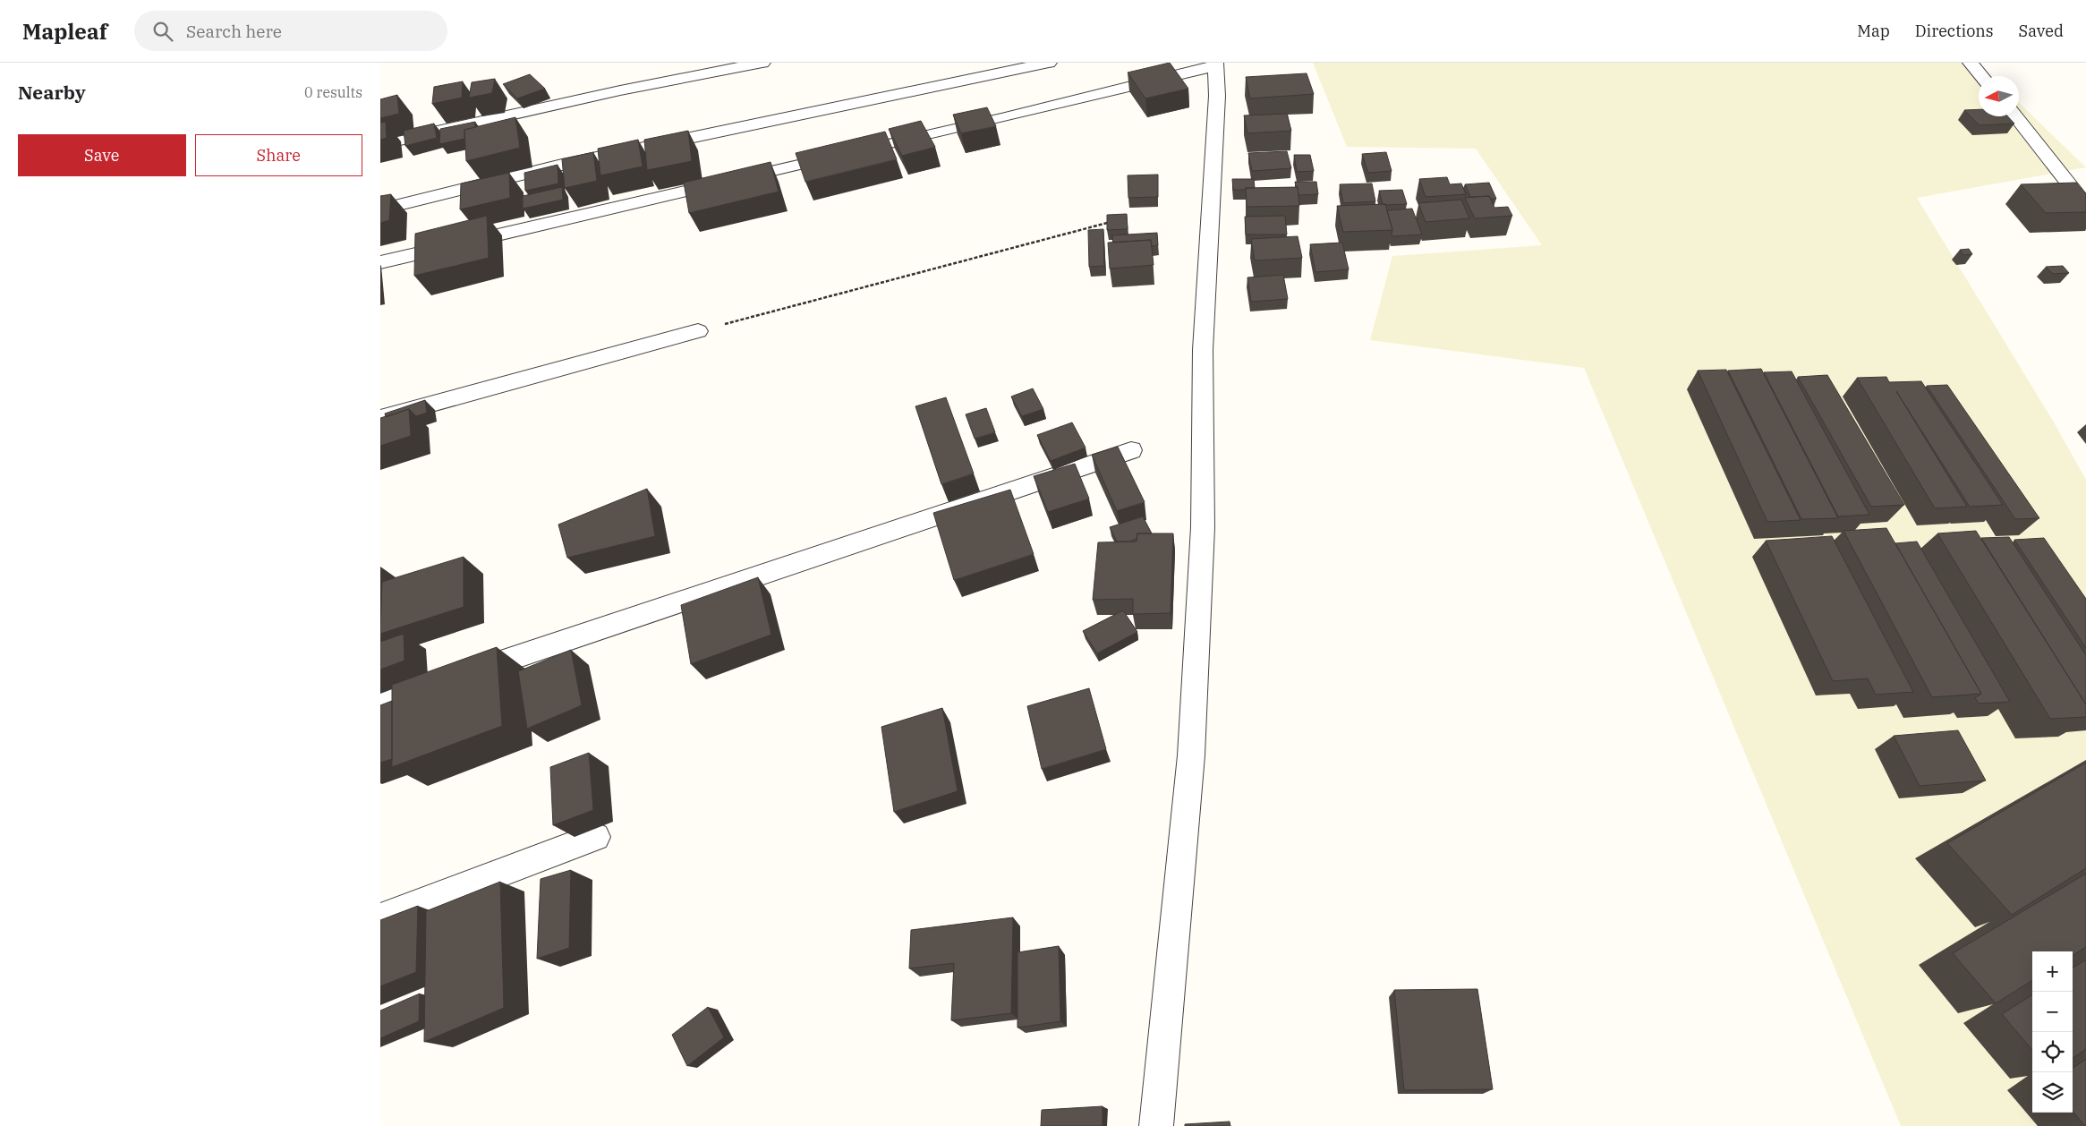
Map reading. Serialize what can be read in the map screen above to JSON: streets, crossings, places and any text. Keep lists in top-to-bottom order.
{
  "north": "left",
  "page": {
    "header": "Mapleaf",
    "search": "Search here",
    "nav": ["Map", "Directions", "Saved"],
    "heading": ["Nearby", "0 results"],
    "buttons": ["Save", "Share"],
    "map_buttons": ["+", "−"]
  }
}
